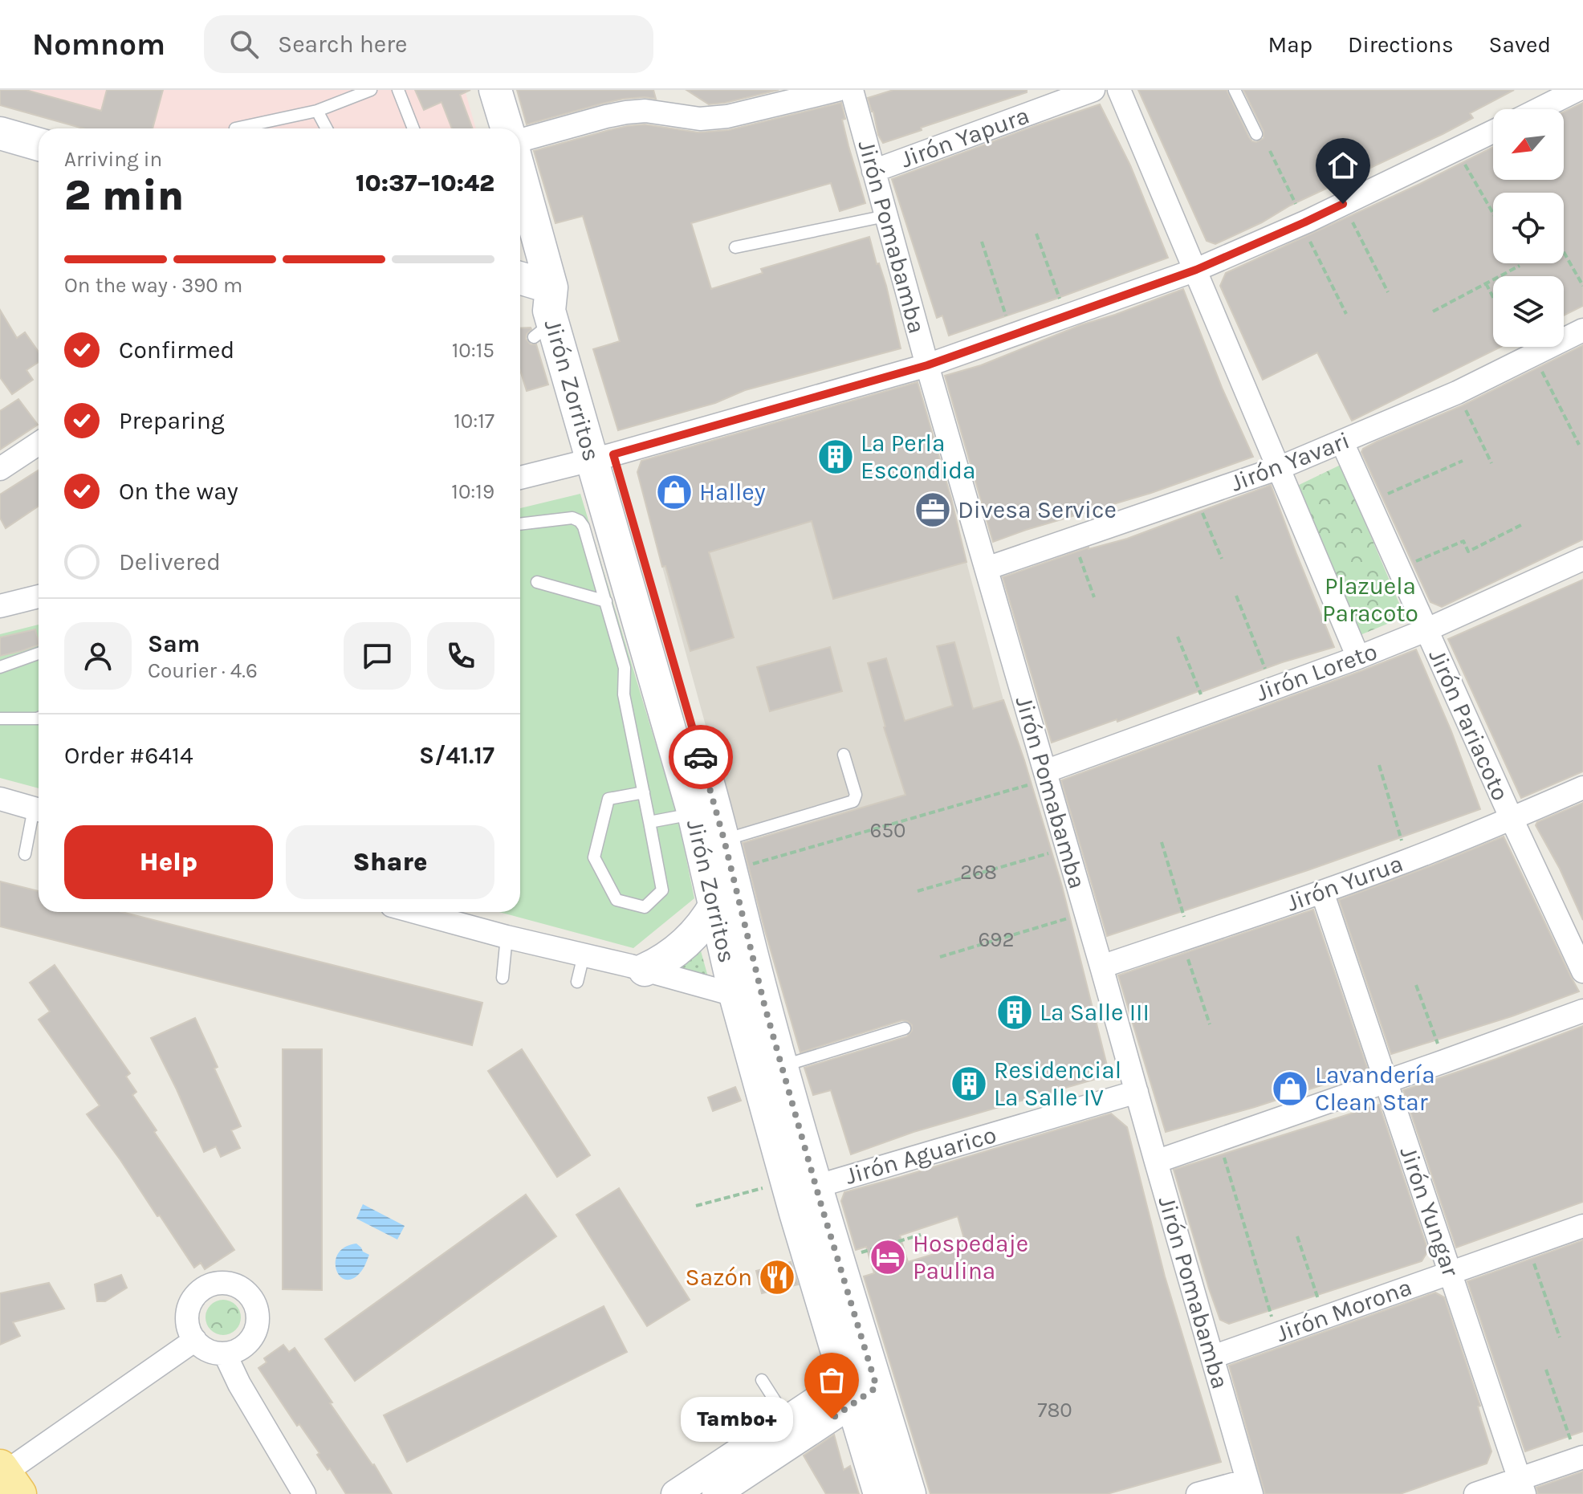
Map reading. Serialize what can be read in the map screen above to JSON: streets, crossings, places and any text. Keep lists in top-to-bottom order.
{
  "streets": {
    "main road": ["Jirón Zorritos"],
    "street": [
      "Jirón Yapura",
      "Jirón Pomabamba",
      "Jirón Yavari",
      "Jirón Loreto",
      "Jirón Pariacoto",
      "Jirón Yurua",
      "Jirón Aguarico",
      "Jirón Yungar",
      "Jirón Morona"
    ]
  },
  "crossings": [
    ["Jirón Yapura", "Jirón Pomabamba"],
    ["Jirón Pomabamba", "Jirón Yavari"],
    ["Jirón Pomabamba", "Jirón Loreto"],
    ["Jirón Pomabamba", "Jirón Yurua"],
    ["Jirón Pomabamba", "Jirón Aguarico"],
    ["Jirón Pomabamba", "Jirón Morona"],
    ["Jirón Zorritos", "Jirón Aguarico"],
    ["Jirón Yavari", "Jirón Pariacoto"],
    ["Jirón Loreto", "Jirón Pariacoto"],
    ["Jirón Pariacoto", "Jirón Yurua"],
    ["Jirón Yurua", "Jirón Yungar"],
    ["Jirón Yungar", "Jirón Morona"]
  ],
  "parks": ["Plazuela Paracoto"],
  "places": {
    "building": ["La Perla Escondida", "La Salle III", "Residencial La Salle IV"],
    "shop": ["Halley", "Lavandería Clean Star"],
    "office": ["Divesa Service"],
    "hotel": ["Hospedaje Paulina"],
    "restaurant": ["Sazón"],
    "other": ["Tambo+"]
  },
  "house_numbers": [
    "650",
    "268",
    "692",
    "780"
  ],
  "north": "bottom left",
  "page": {
    "header": "Nomnom",
    "search": "Search here",
    "nav": ["Map", "Directions", "Saved"],
    "heading": ["2 min", "Arriving in", "10:37–10:42"],
    "panel": [
      "Sam",
      "Courier · 4.6",
      "Order #6414",
      "S/41.17"
    ],
    "bar": "On the way · 390 m",
    "list": [
      ["Confirmed", "10:15"],
      ["Preparing", "10:17"],
      ["On the way", "10:19"],
      "Delivered"
    ],
    "buttons": ["Help", "Share"],
    "bubble": "Tambo+"
  }
}
